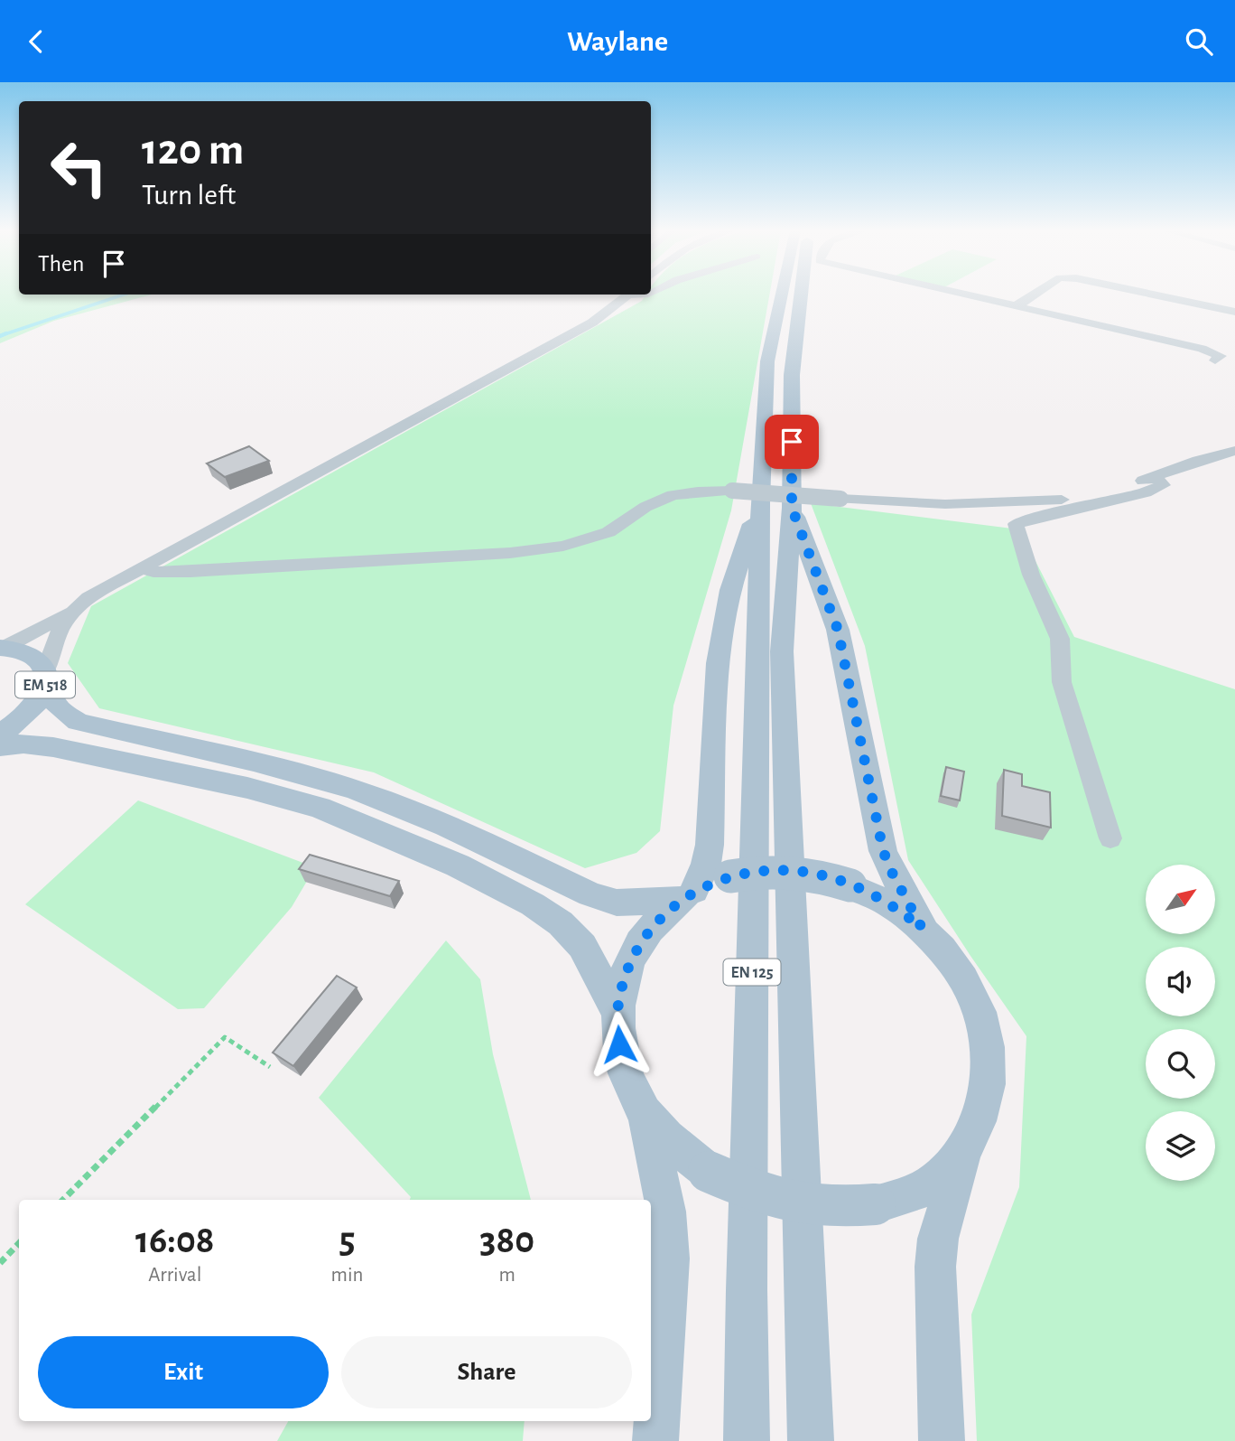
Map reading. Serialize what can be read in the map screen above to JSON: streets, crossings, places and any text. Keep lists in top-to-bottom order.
{
  "streets": {
    "main road": ["EM 518", "EN 125"]
  },
  "north": "top right",
  "page": {
    "header": "Waylane",
    "turn": ["120 m", "Turn left"],
    "then": "Then",
    "eta": [
      "16:08",
      "Arrival",
      "5",
      "min",
      "380",
      "m"
    ],
    "buttons": ["Exit", "Share"]
  }
}
